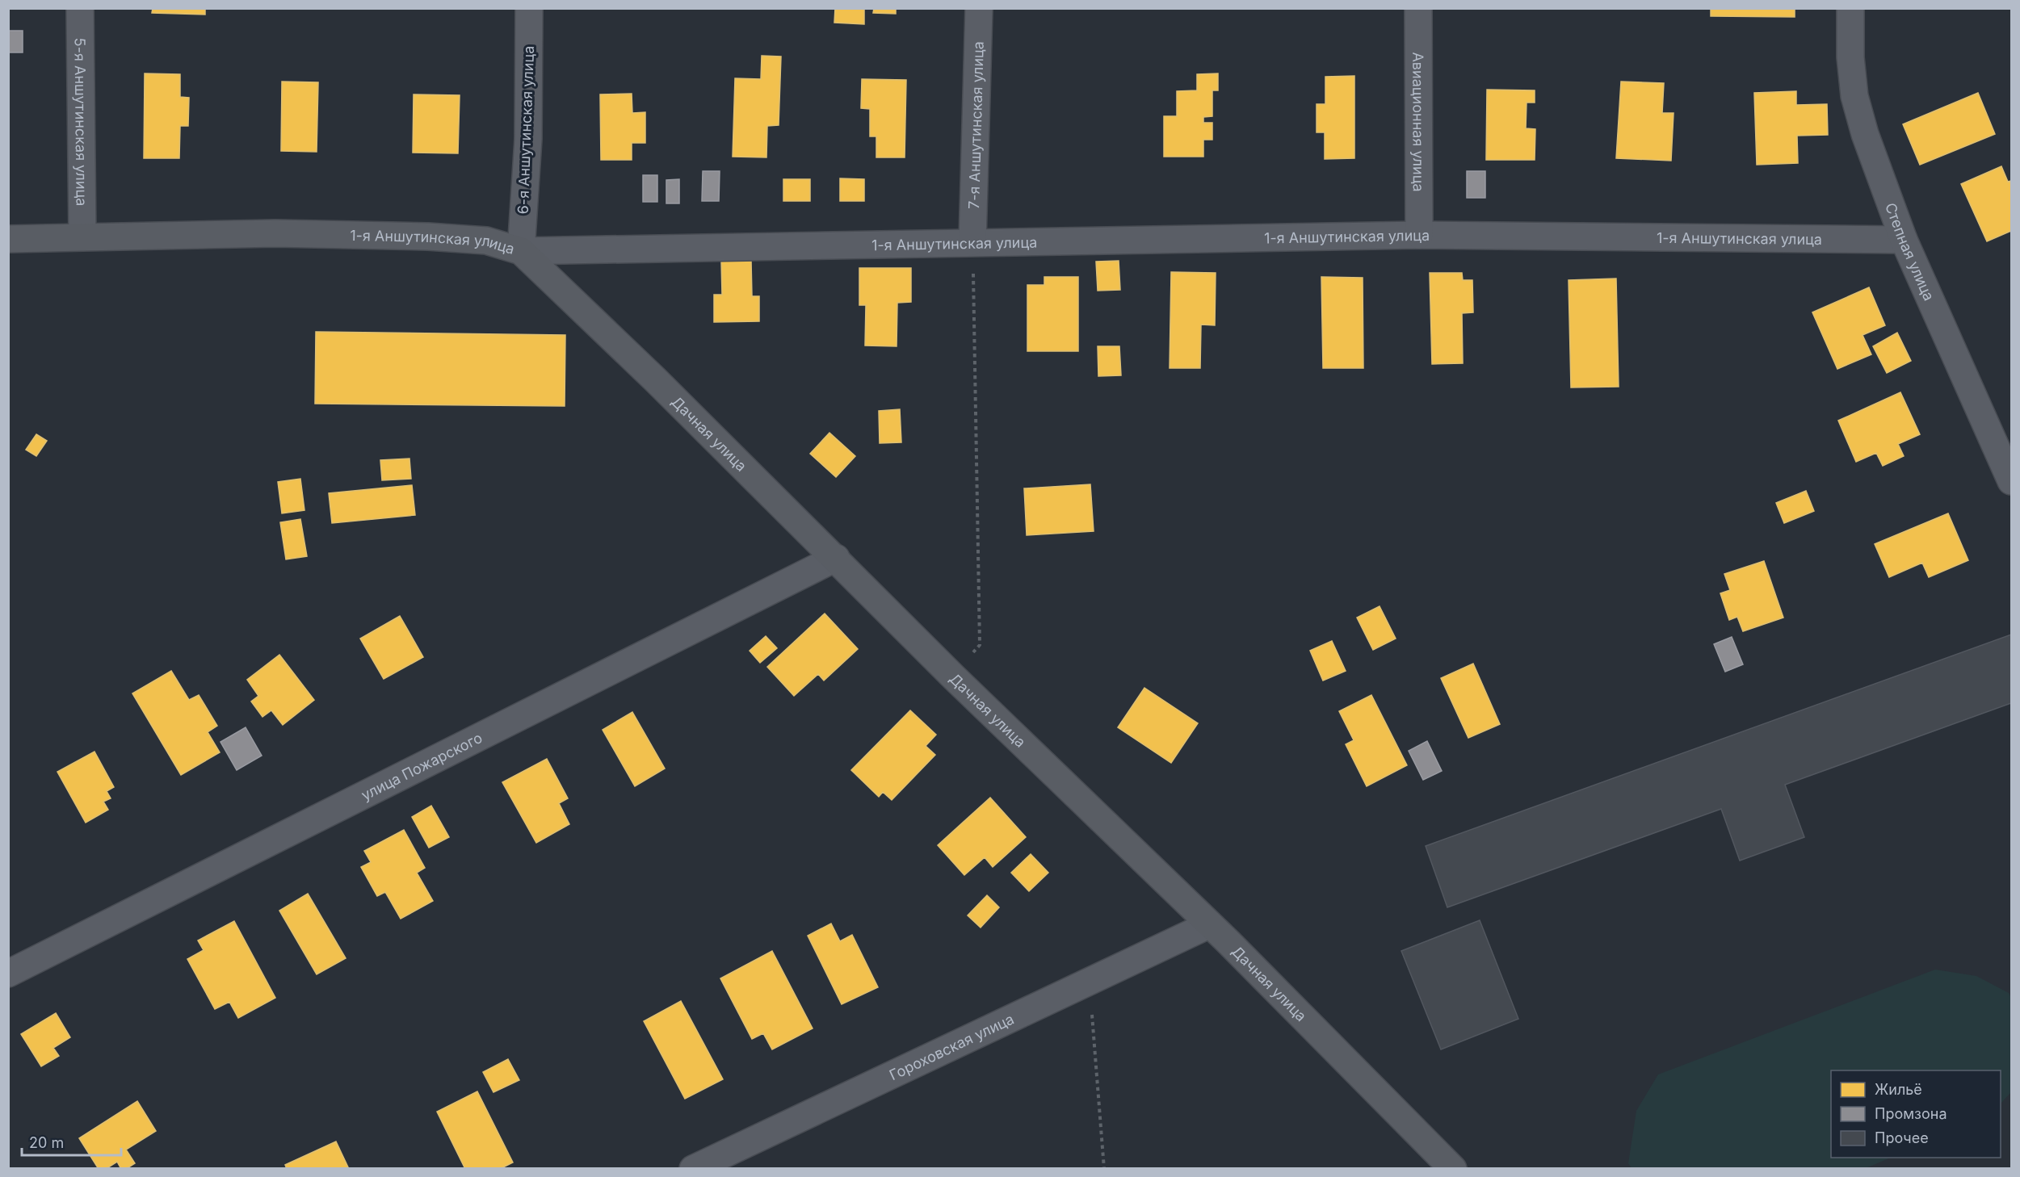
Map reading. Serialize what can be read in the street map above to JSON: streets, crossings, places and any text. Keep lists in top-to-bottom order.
{
  "streets": {
    "street": [
      "Авиационная улица",
      "5-я Аншутинская улица",
      "7-я Аншутинская улица",
      "6-я Аншутинская улица",
      "1-я Аншутинская улица",
      "Степная улица",
      "Дачная улица",
      "улица Пожарского",
      "Гороховская улица"
    ]
  },
  "crossings": [
    ["Авиационная улица", "1-я Аншутинская улица"],
    ["5-я Аншутинская улица", "1-я Аншутинская улица"],
    ["7-я Аншутинская улица", "1-я Аншутинская улица"],
    ["6-я Аншутинская улица", "1-я Аншутинская улица"],
    ["6-я Аншутинская улица", "Дачная улица"],
    ["1-я Аншутинская улица", "Степная улица"],
    ["1-я Аншутинская улица", "Дачная улица"],
    ["Дачная улица", "улица Пожарского"],
    ["Дачная улица", "Гороховская улица"]
  ],
  "legend": ["Жильё", "Промзона", "Прочее"],
  "scale_bar": "20 m"
}
